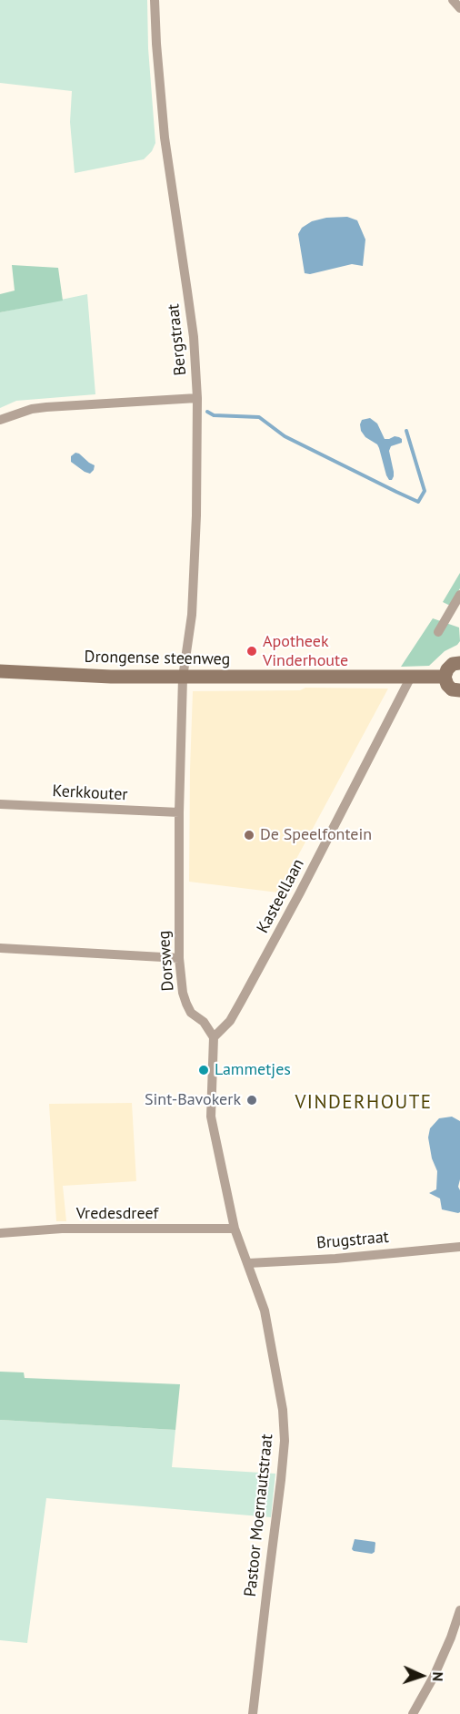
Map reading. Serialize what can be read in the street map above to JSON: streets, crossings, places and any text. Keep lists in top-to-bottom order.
{
  "streets": {
    "street": [
      "Bergstraat",
      "Drongense steenweg",
      "Kerkkouter",
      "Kasteellaan",
      "Dorsweg",
      "Vredesdreef",
      "Brugstraat",
      "Pastoor Moernautstraat"
    ]
  },
  "crossings": [
    ["Bergstraat", "Drongense steenweg"],
    ["Bergstraat", "Dorsweg"],
    ["Drongense steenweg", "Kasteellaan"],
    ["Drongense steenweg", "Dorsweg"],
    ["Kerkkouter", "Dorsweg"],
    ["Kasteellaan", "Dorsweg"],
    ["Vredesdreef", "Pastoor Moernautstraat"],
    ["Brugstraat", "Pastoor Moernautstraat"]
  ],
  "districts": ["VINDERHOUTE"],
  "places": [
    "Apotheek Vinderhoute",
    "De Speelfontein",
    "Lammetjes",
    "Sint-Bavokerk"
  ],
  "north": "right"
}
